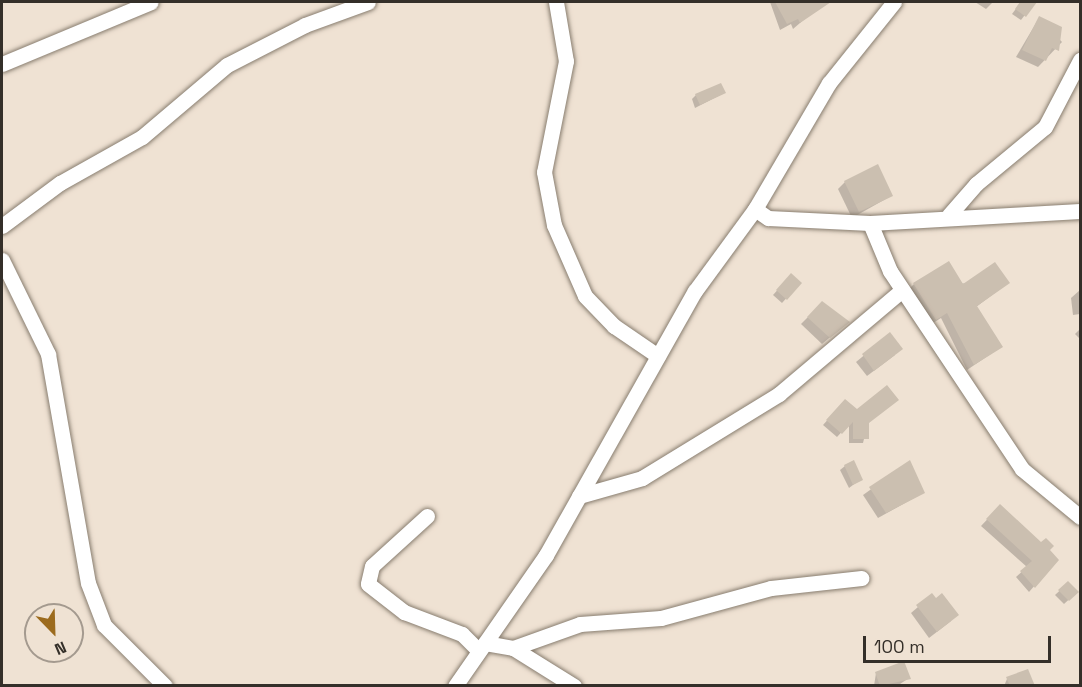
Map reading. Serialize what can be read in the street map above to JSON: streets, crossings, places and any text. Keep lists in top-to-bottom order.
{
  "scale_bar": "100 m",
  "north": "bottom right"
}
